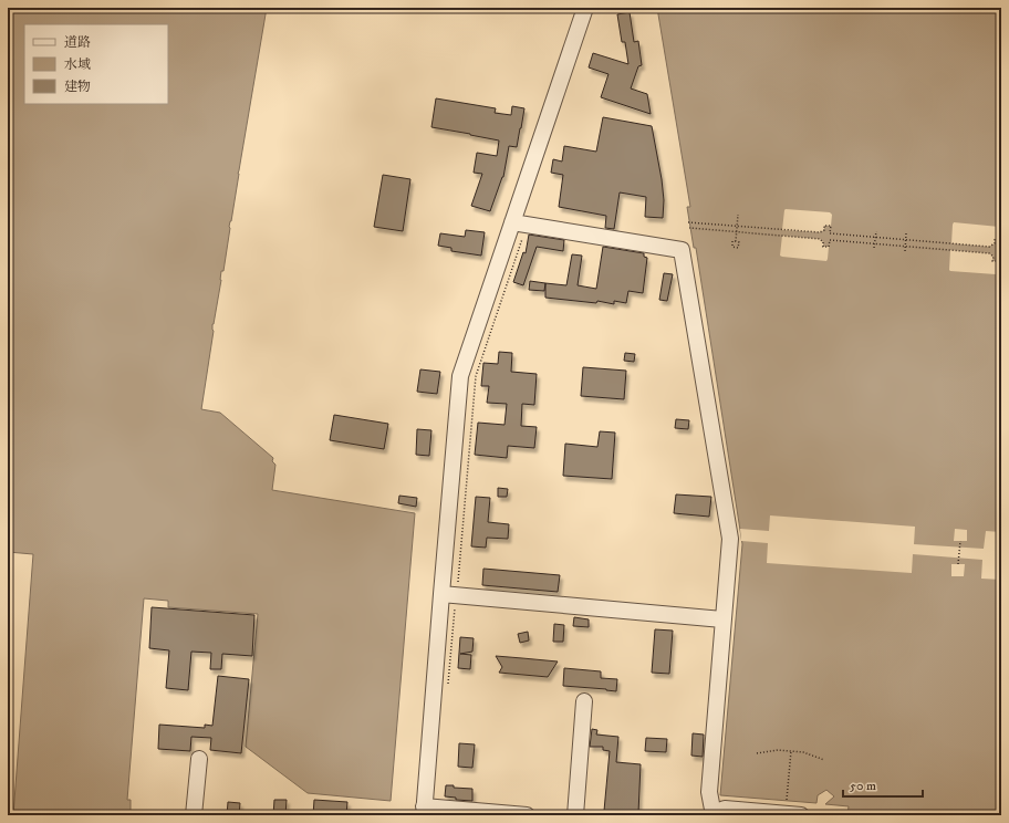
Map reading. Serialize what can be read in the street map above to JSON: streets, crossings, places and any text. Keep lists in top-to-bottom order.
{
  "legend": ["道路", "水域", "建物"],
  "scale_bar": "50 m"
}
